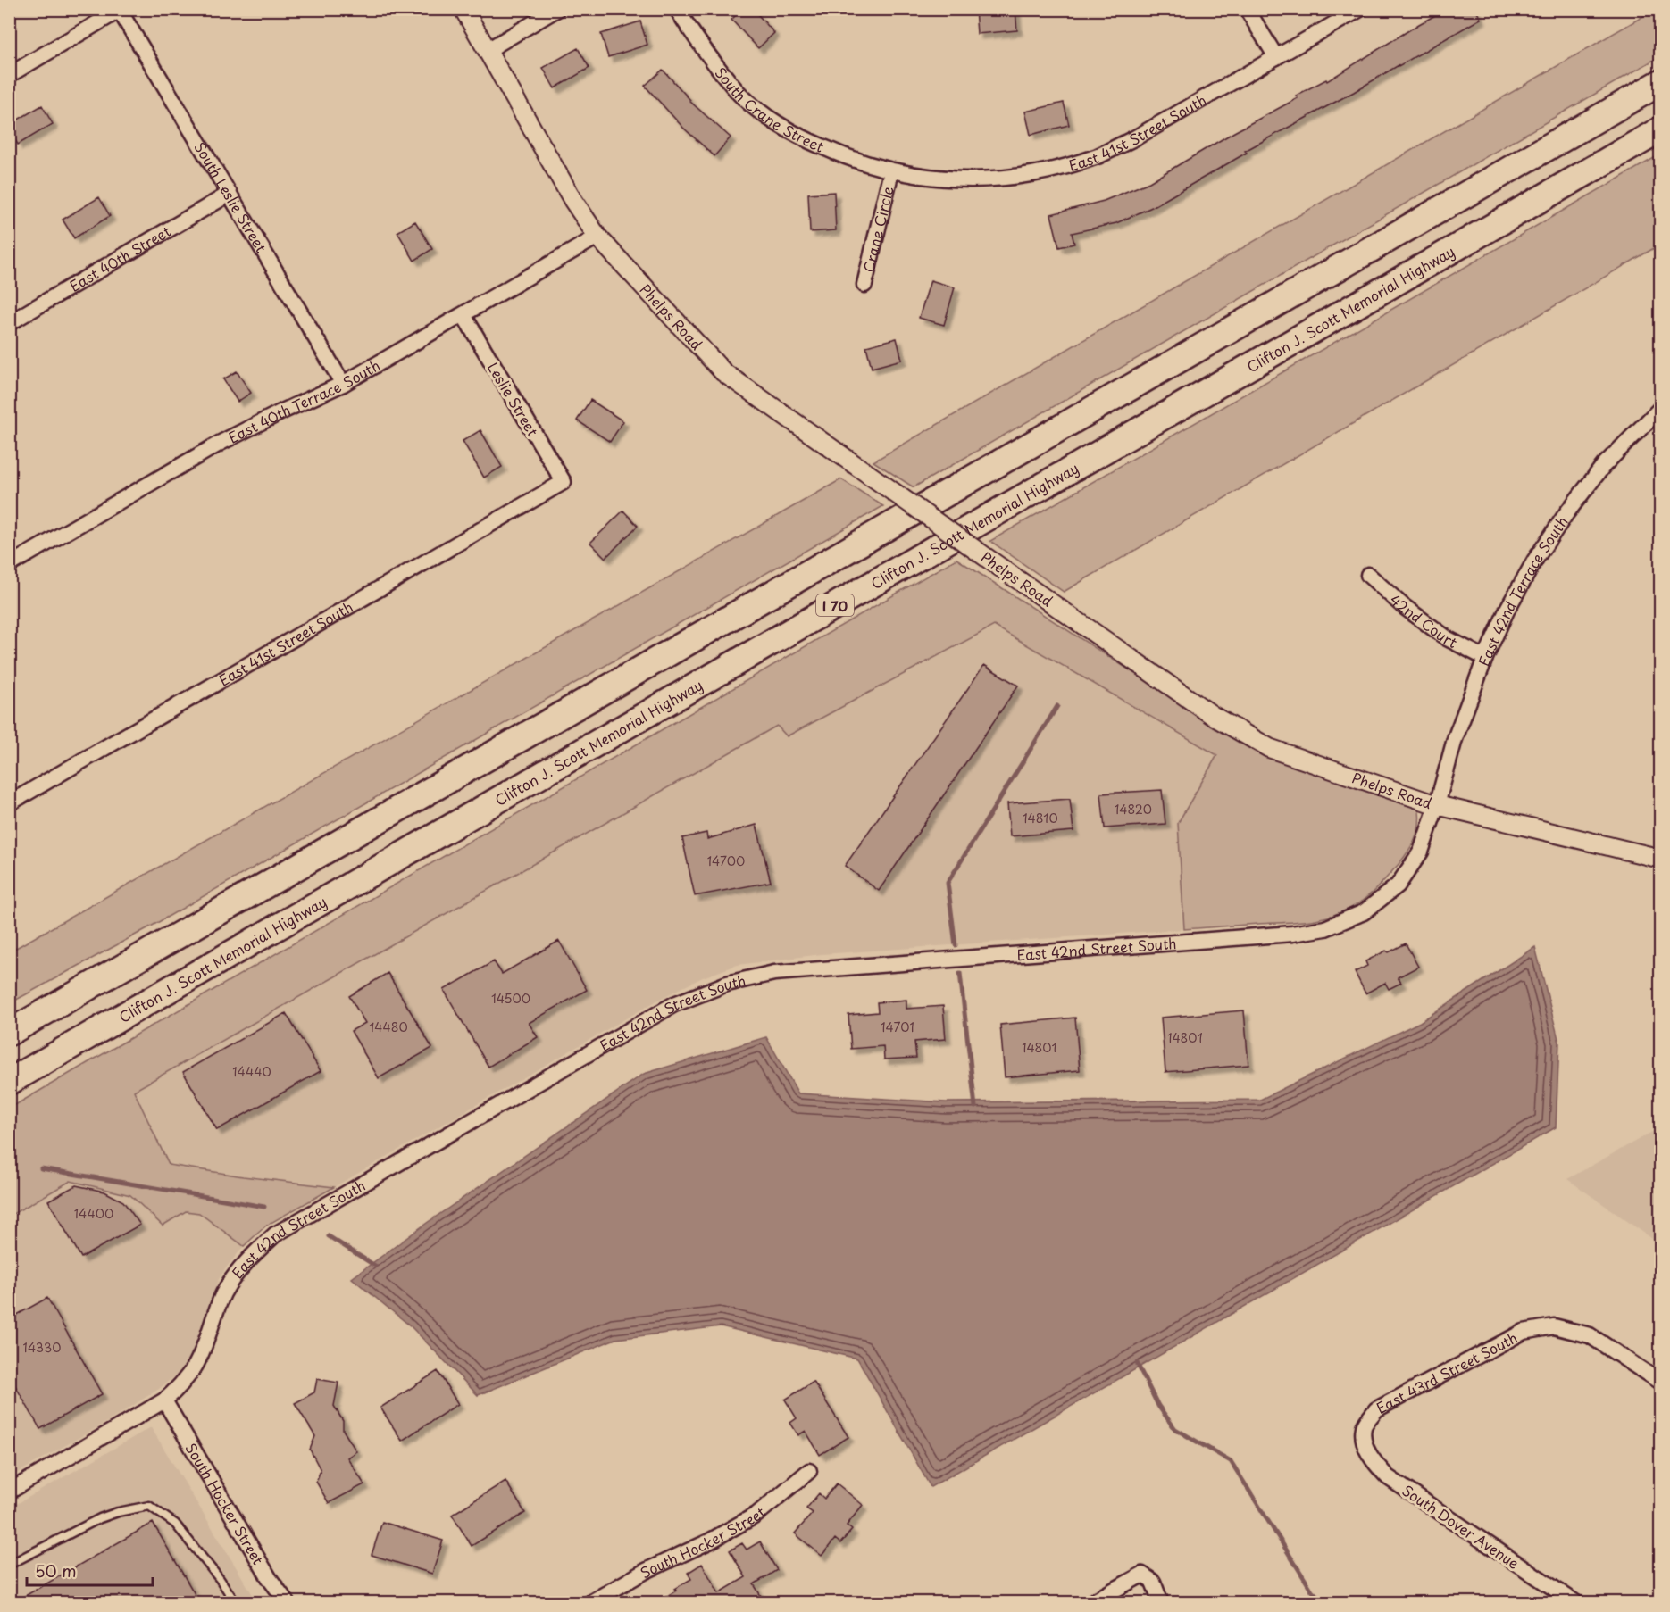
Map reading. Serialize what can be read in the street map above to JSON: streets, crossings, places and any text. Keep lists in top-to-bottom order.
{
  "streets": {
    "highway": ["Clifton J. Scott Memorial Highway", "I 70"],
    "street": [
      "South Crane Street",
      "East 41st Street South",
      "South Leslie Street",
      "Crane Circle",
      "East 40th Street",
      "Phelps Road",
      "Leslie Street",
      "East 40th Terrace South",
      "East 42nd Terrace South",
      "42nd Court",
      "East 42nd Street South",
      "East 43rd Street South",
      "South Hocker Street",
      "South Dover Avenue"
    ]
  },
  "crossings": [
    ["South Crane Street", "East 41st Street South"],
    ["South Crane Street", "Crane Circle"],
    ["East 41st Street South", "Crane Circle"],
    ["East 41st Street South", "Leslie Street"],
    ["South Leslie Street", "East 40th Street"],
    ["South Leslie Street", "East 40th Terrace South"],
    ["Phelps Road", "East 40th Terrace South"],
    ["Phelps Road", "East 42nd Terrace South"],
    ["Phelps Road", "East 42nd Street South"],
    ["Leslie Street", "East 40th Terrace South"],
    ["East 42nd Terrace South", "42nd Court"],
    ["East 42nd Terrace South", "East 42nd Street South"],
    ["East 42nd Street South", "South Hocker Street"],
    ["East 43rd Street South", "South Dover Avenue"]
  ],
  "house_numbers": [
    "14820",
    "14810",
    "14700",
    "14500",
    "14480",
    "14701",
    "14801",
    "14801",
    "14440",
    "14400",
    "14330"
  ],
  "scale_bar": "50 m"
}
